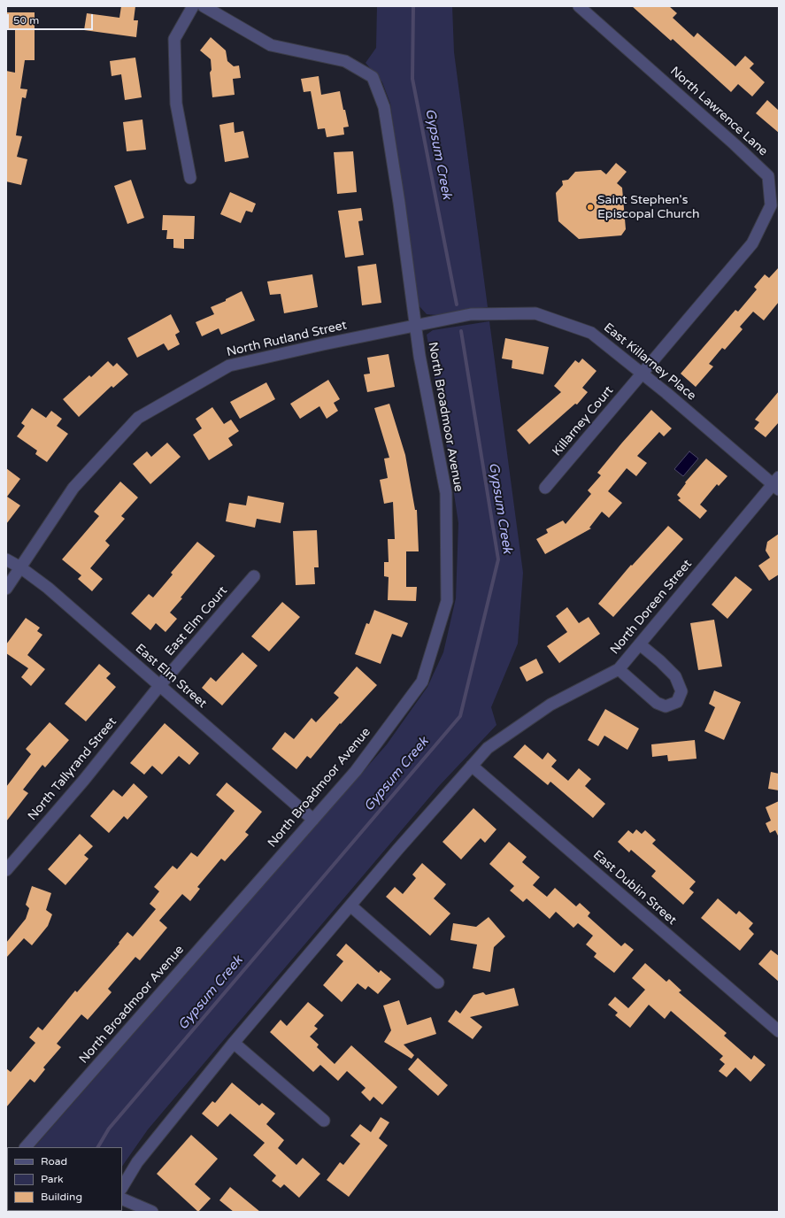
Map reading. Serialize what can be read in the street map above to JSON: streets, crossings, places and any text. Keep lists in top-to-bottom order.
{
  "streets": {
    "street": [
      "North Lawrence Lane",
      "North Rutland Street",
      "East Killarney Place",
      "North Broadmoor Avenue",
      "Killarney Court",
      "North Doreen Street",
      "East Elm Court",
      "East Elm Street",
      "North Tallyrand Street",
      "East Dublin Street"
    ]
  },
  "crossings": [
    ["North Lawrence Lane", "East Killarney Place"],
    ["North Lawrence Lane", "Killarney Court"],
    ["North Rutland Street", "East Killarney Place"],
    ["North Rutland Street", "North Broadmoor Avenue"],
    ["North Rutland Street", "East Elm Street"],
    ["East Killarney Place", "North Broadmoor Avenue"],
    ["East Killarney Place", "Killarney Court"],
    ["East Killarney Place", "North Doreen Street"],
    ["North Broadmoor Avenue", "East Elm Street"],
    ["North Doreen Street", "East Dublin Street"],
    ["East Elm Court", "East Elm Street"],
    ["East Elm Court", "North Tallyrand Street"],
    ["East Elm Street", "North Tallyrand Street"]
  ],
  "water": ["Gypsum Creek"],
  "places": ["Saint Stephen's Episcopal Church"],
  "legend": ["Road", "Park", "Building"],
  "scale_bar": "50 m"
}
